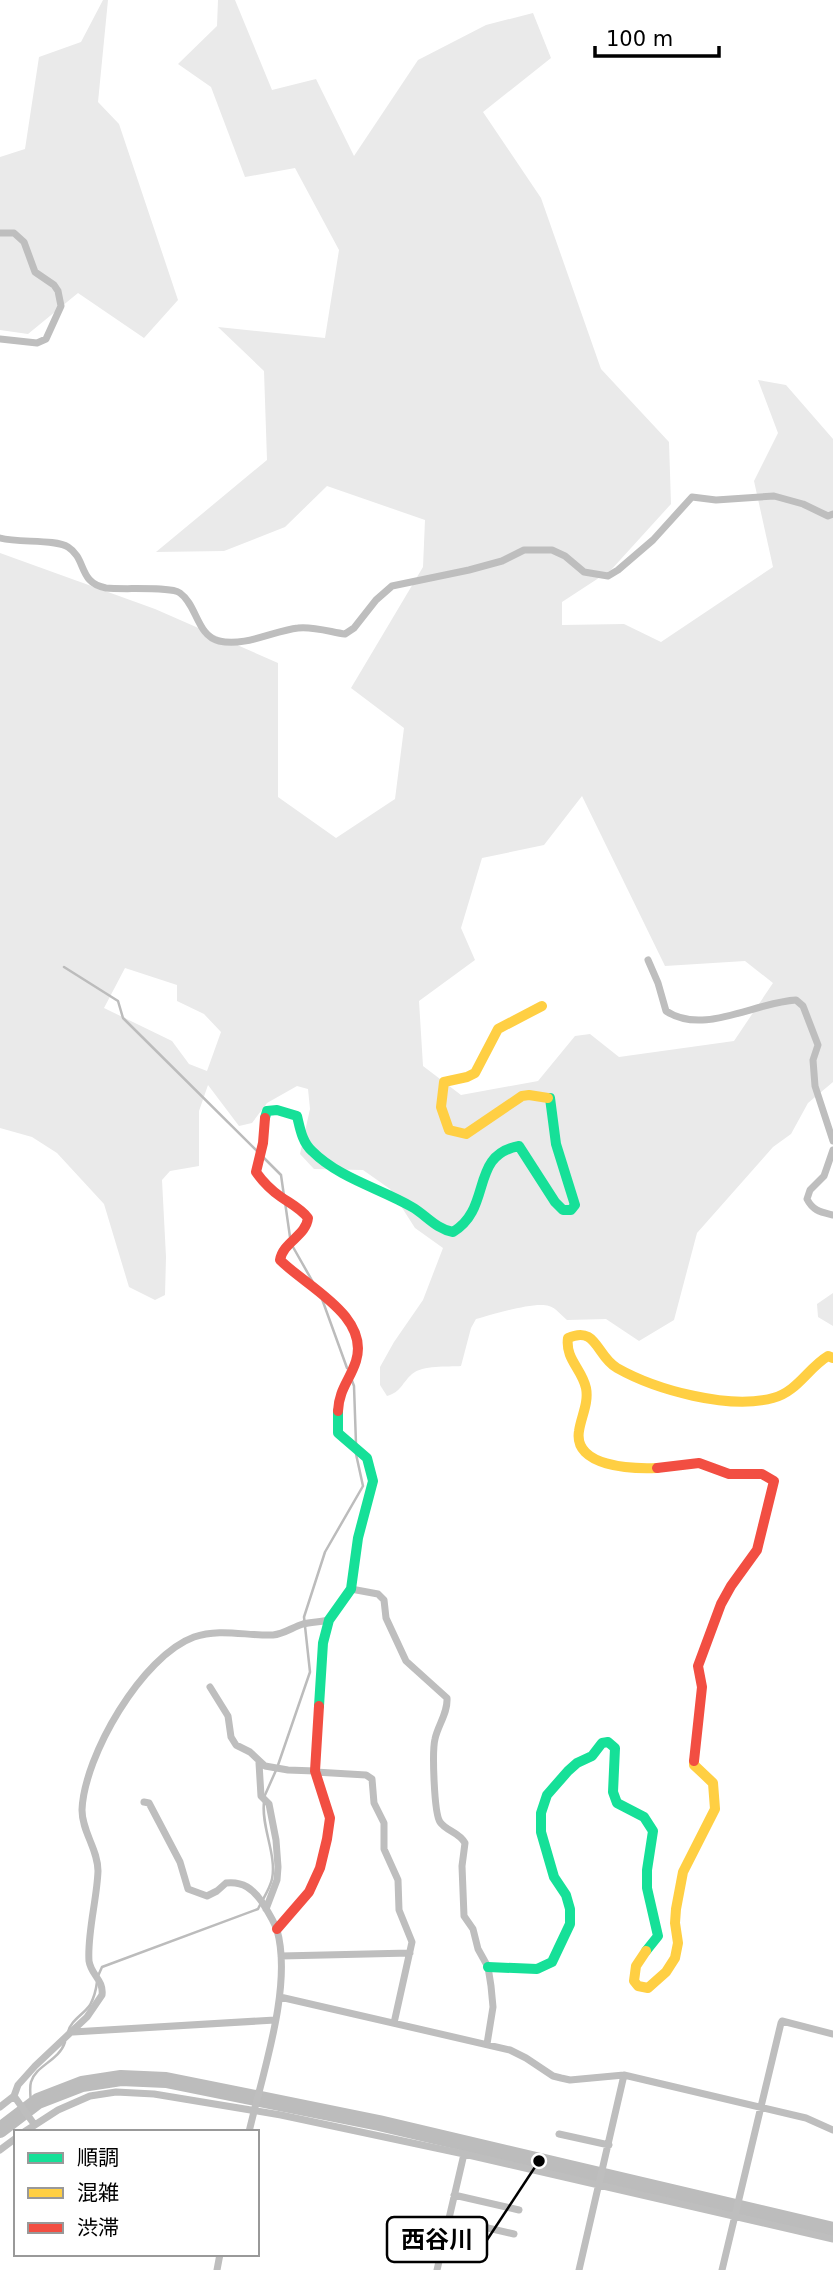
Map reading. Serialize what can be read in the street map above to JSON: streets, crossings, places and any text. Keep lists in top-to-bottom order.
{
  "places": ["西谷川"],
  "legend": ["順調", "混雑", "渋滞"],
  "scale_bar": "100 m"
}
